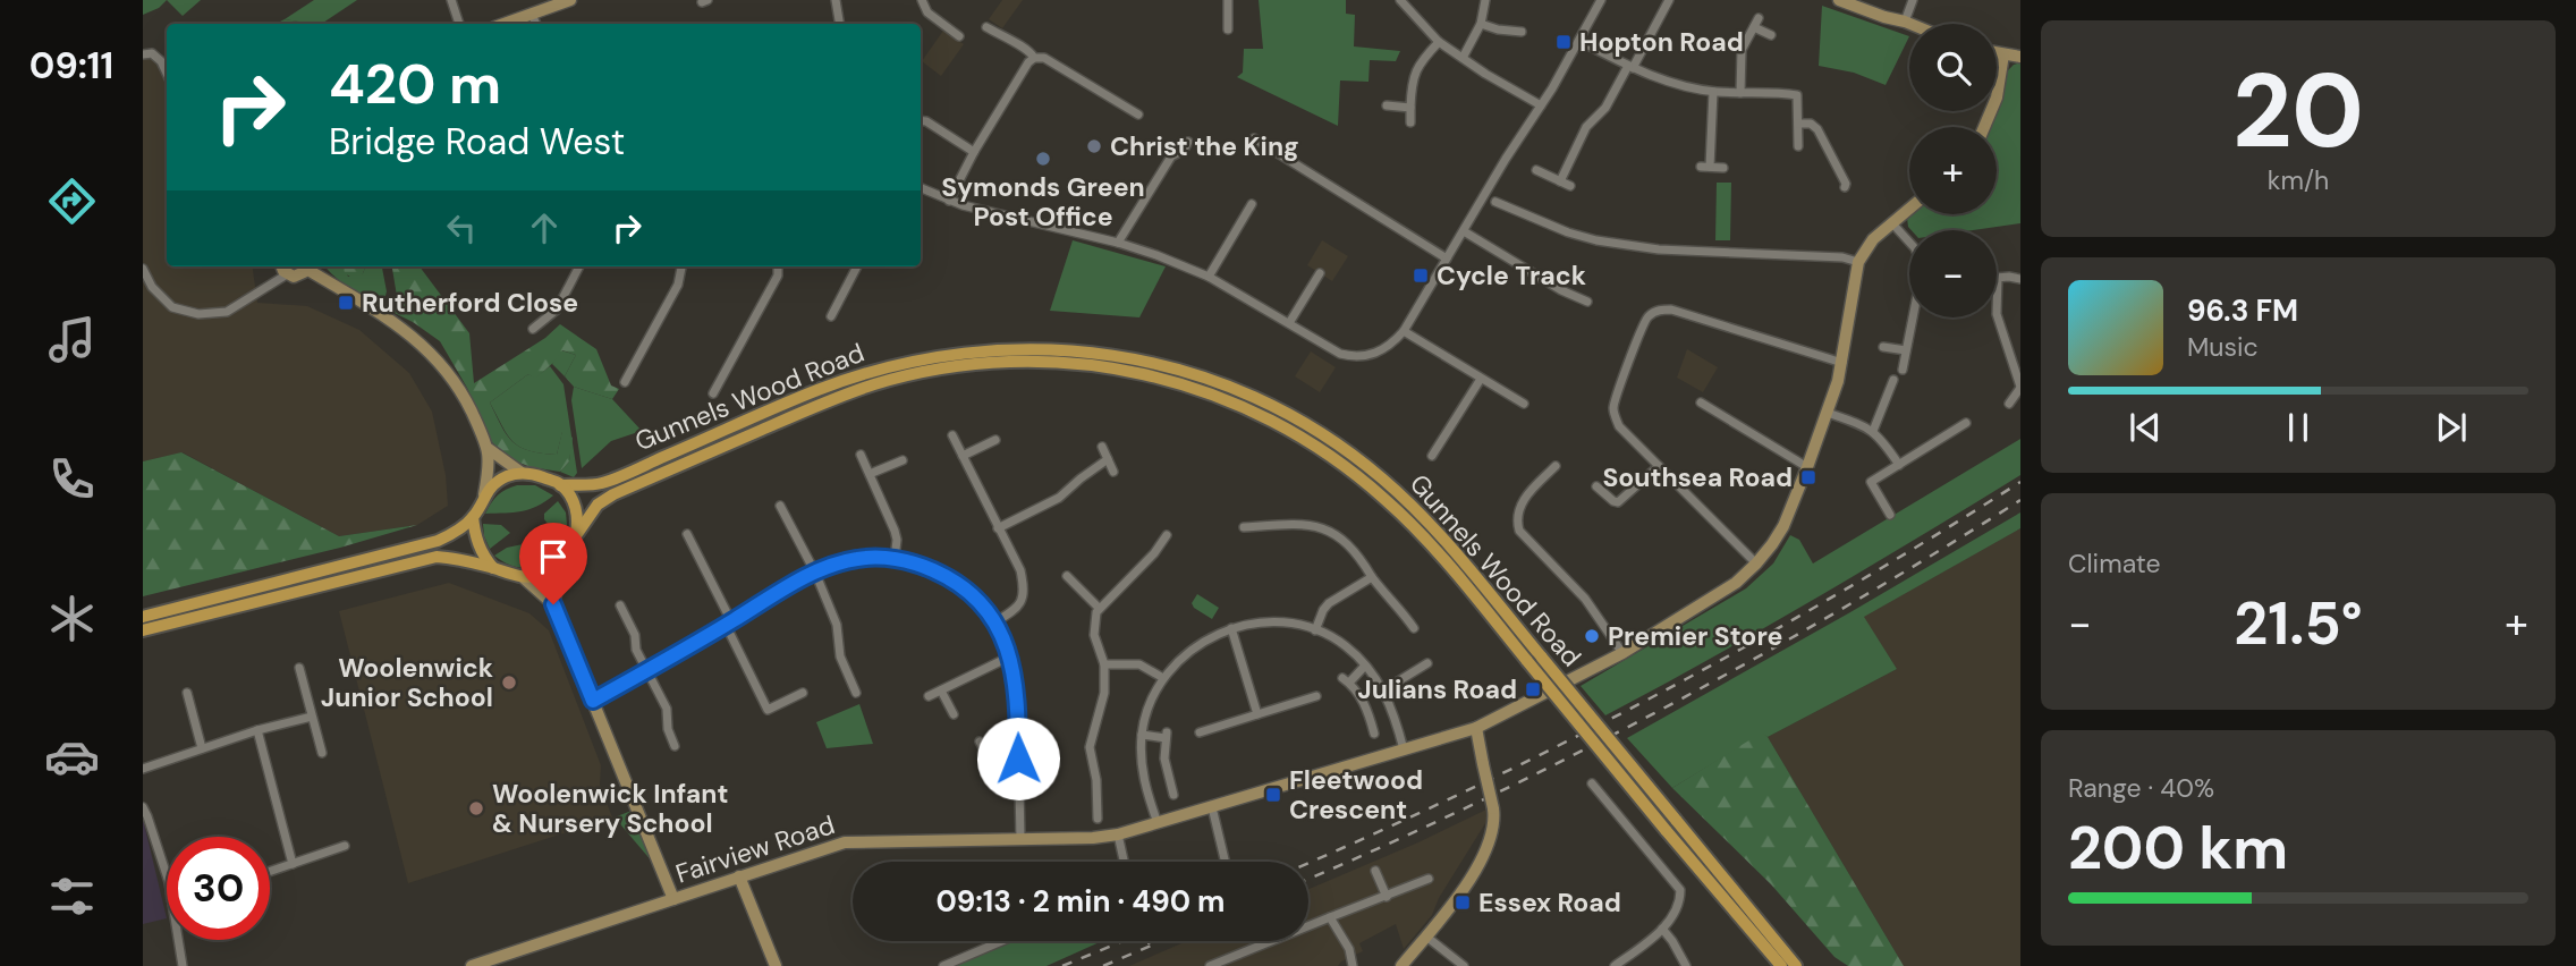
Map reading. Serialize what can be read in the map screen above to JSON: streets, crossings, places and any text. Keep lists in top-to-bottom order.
{
  "streets": {
    "main road": ["Gunnels Wood Road"],
    "street": ["Fairview Road"]
  },
  "places": {
    "transit": [
      "Hopton Road",
      "Cycle Track",
      "Rutherford Close",
      "Southsea Road",
      "Julians Road",
      "Fleetwood Crescent",
      "Essex Road"
    ],
    "other": [
      "Christ the King",
      "Symonds Green Post Office",
      "Premier Store",
      "Woolenwick Junior School",
      "Woolenwick Infant & Nursery School"
    ]
  },
  "page": {
    "tabs": "09:11",
    "tile": [
      ["20", "km/h"],
      "Climate",
      ["Range · 40%", "200 km"]
    ],
    "map_buttons": ["+", "−"],
    "turn": ["420 m", "Bridge Road West"],
    "song": ["96.3 FM", "Music"],
    "heat": ["−", "21.5°", "+"],
    "limit": "30",
    "trip": "09:13 · 2 min · 490 m"
  }
}
